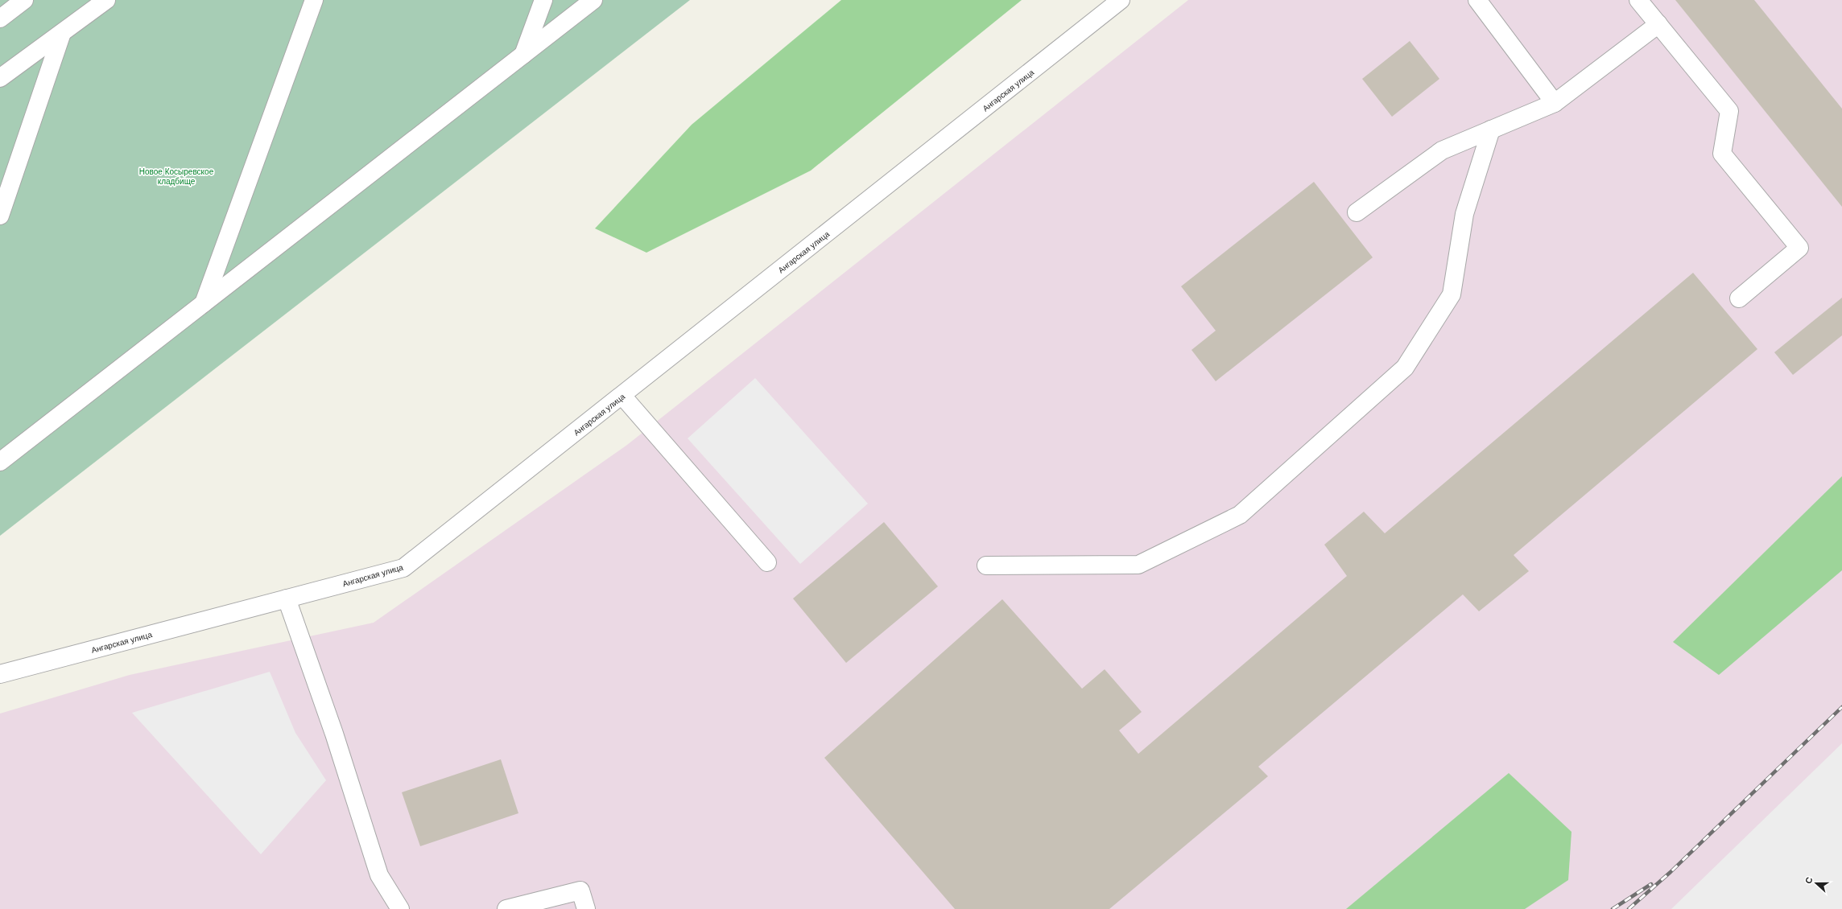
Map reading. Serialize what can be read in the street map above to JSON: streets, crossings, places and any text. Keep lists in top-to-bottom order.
{
  "streets": {
    "street": ["Ангарская улица"]
  },
  "parks": ["Новое Косыревское кладбище"],
  "north": "left"
}
